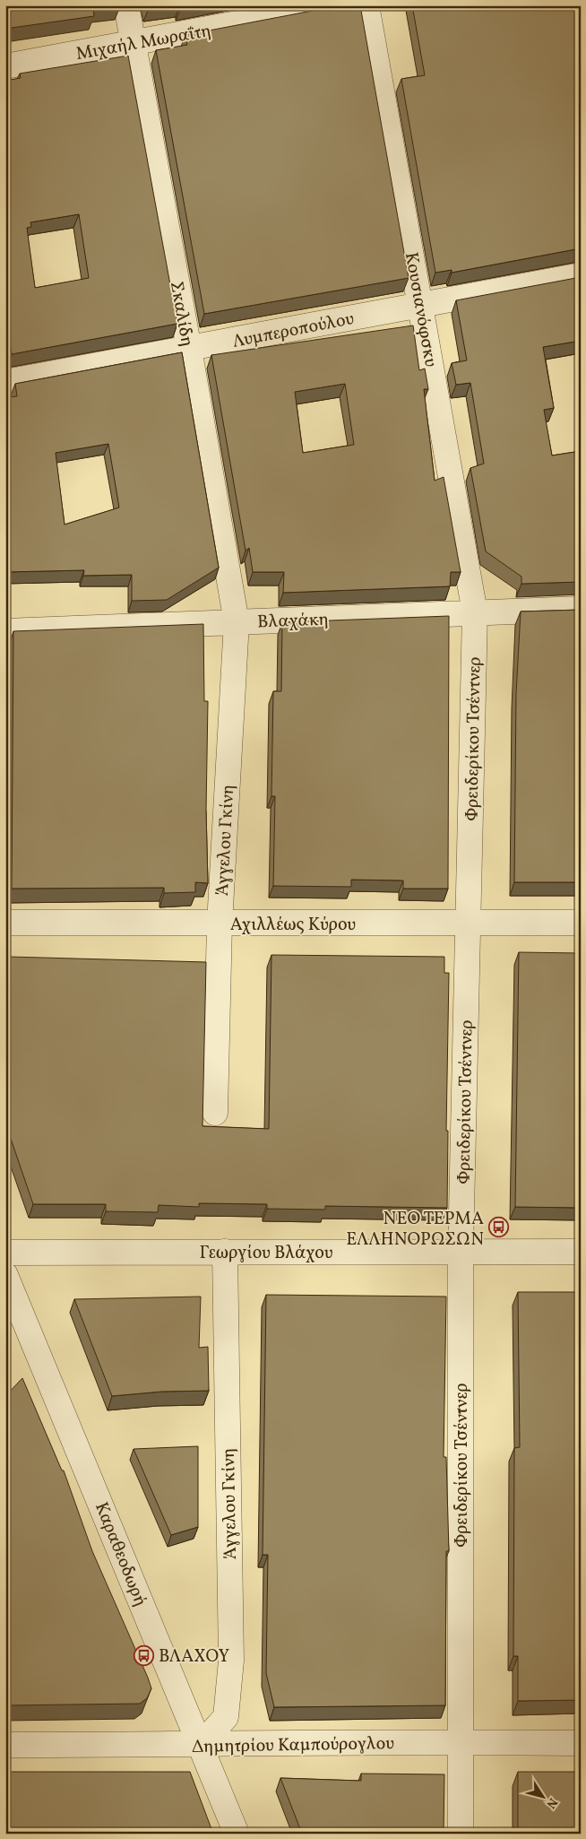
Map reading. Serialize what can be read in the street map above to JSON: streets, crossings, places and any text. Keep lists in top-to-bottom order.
{
  "streets": {
    "street": [
      "Μιχαήλ Μωραΐτη",
      "Κουσιανόφσκυ",
      "Σκαλίδη",
      "Λυμπεροπούλου",
      "Βλαχάκη",
      "Φρειδερίκου Τσέντνερ",
      "Άγγελου Γκίνη",
      "Αχιλλέως Κύρου",
      "Γεωργίου Βλάχου",
      "Καραθεοδωρή",
      "Δημητρίου Καμπούρογλου"
    ]
  },
  "crossings": [
    ["Μιχαήλ Μωραΐτη", "Σκαλίδη"],
    ["Κουσιανόφσκυ", "Λυμπεροπούλου"],
    ["Κουσιανόφσκυ", "Βλαχάκη"],
    ["Κουσιανόφσκυ", "Φρειδερίκου Τσέντνερ"],
    ["Σκαλίδη", "Λυμπεροπούλου"],
    ["Σκαλίδη", "Βλαχάκη"],
    ["Σκαλίδη", "Άγγελου Γκίνη"],
    ["Βλαχάκη", "Φρειδερίκου Τσέντνερ"],
    ["Βλαχάκη", "Άγγελου Γκίνη"],
    ["Φρειδερίκου Τσέντνερ", "Αχιλλέως Κύρου"],
    ["Φρειδερίκου Τσέντνερ", "Γεωργίου Βλάχου"],
    ["Φρειδερίκου Τσέντνερ", "Δημητρίου Καμπούρογλου"],
    ["Άγγελου Γκίνη", "Αχιλλέως Κύρου"],
    ["Άγγελου Γκίνη", "Γεωργίου Βλάχου"],
    ["Άγγελου Γκίνη", "Καραθεοδωρή"],
    ["Άγγελου Γκίνη", "Δημητρίου Καμπούρογλου"],
    ["Καραθεοδωρή", "Δημητρίου Καμπούρογλου"]
  ],
  "places": {
    "bus stop": ["ΝΕΟ ΤΕΡΜΑ ΕΛΛΗΝΟΡΩΣΩΝ", "ΒΛΑΧΟΥ"]
  },
  "north": "bottom right"
}
